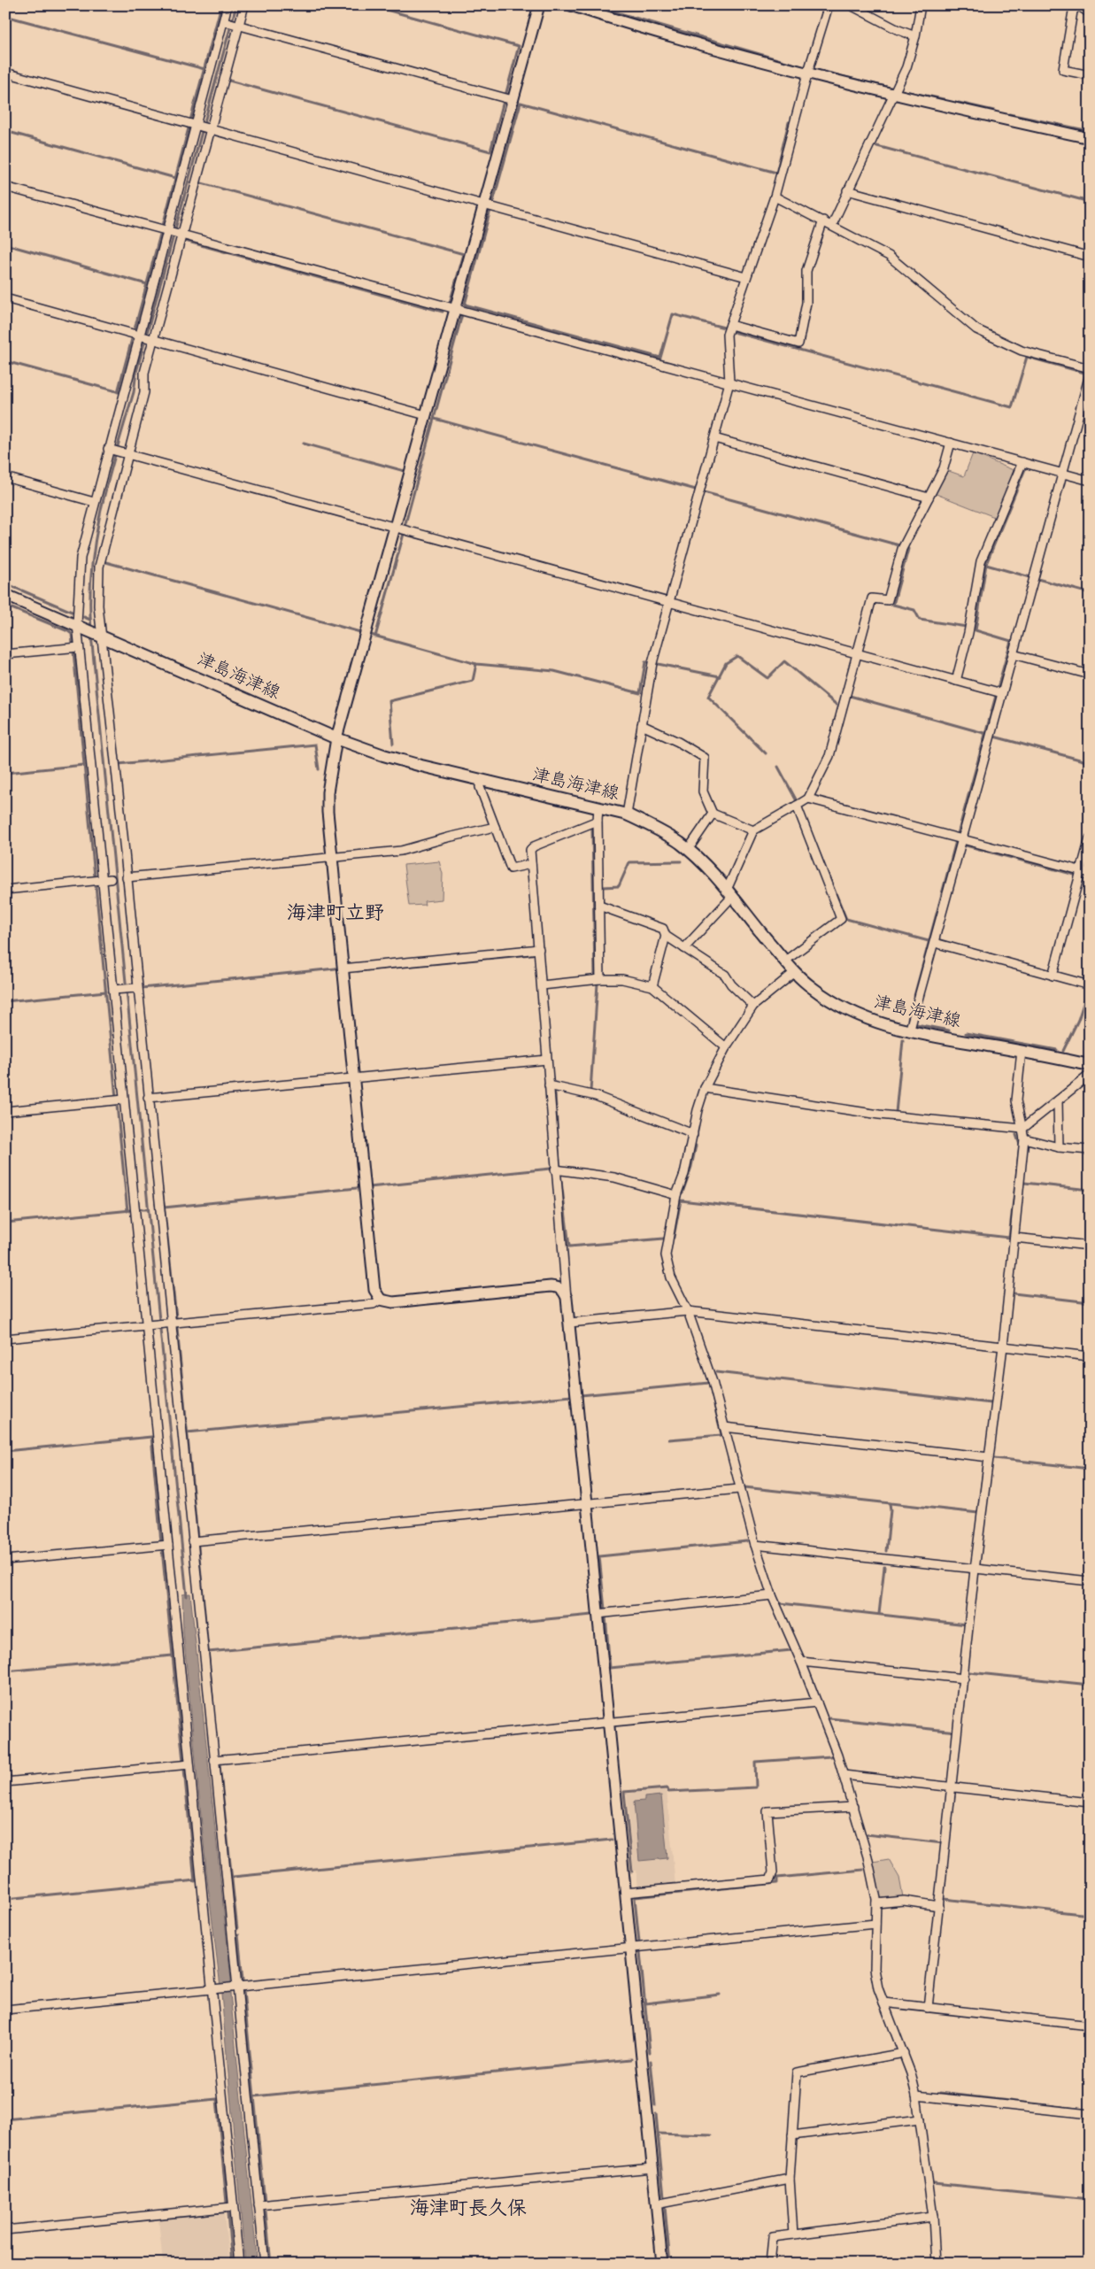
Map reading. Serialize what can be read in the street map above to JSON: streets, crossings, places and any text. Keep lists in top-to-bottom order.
{
  "streets": {
    "main road": ["津島海津線"]
  },
  "districts": ["海津町立野", "海津町長久保"]
}
